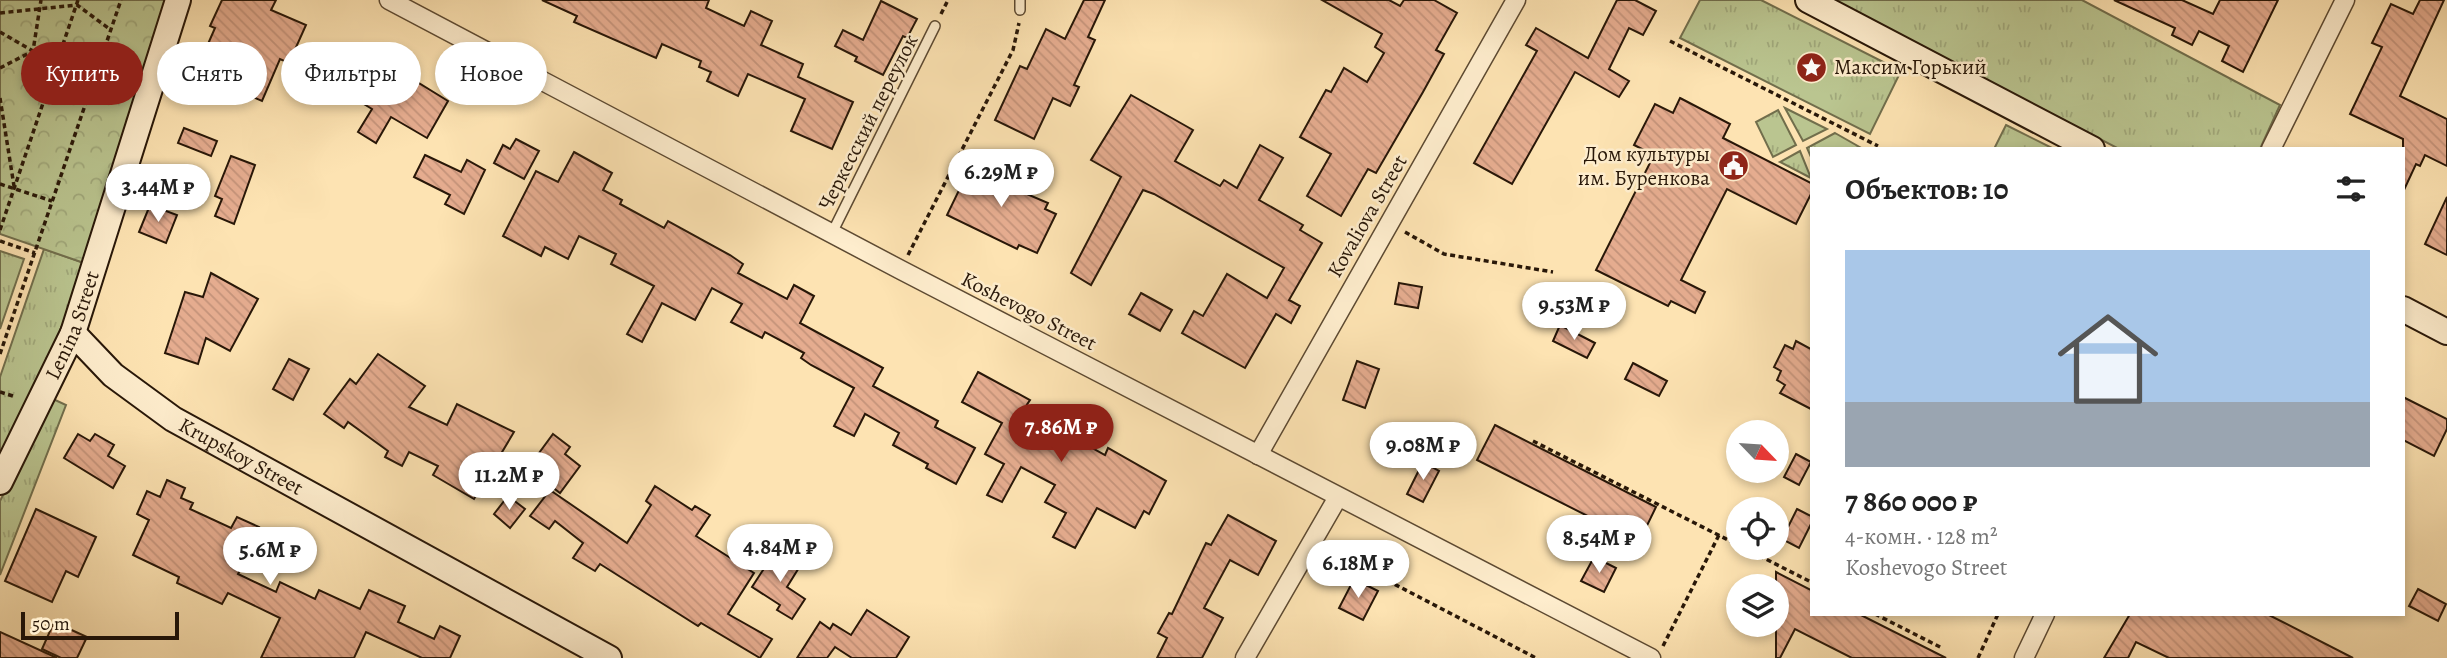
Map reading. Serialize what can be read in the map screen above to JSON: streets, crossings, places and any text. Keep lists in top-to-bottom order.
{
  "streets": {
    "street": [
      "Kovaliova Street",
      "Koshevogo Street",
      "Lenina Street",
      "Krupskoy Street"
    ],
    "lane": ["Черкесский переулок"]
  },
  "crossings": [
    ["Черкесский переулок", "Koshevogo Street"],
    ["Kovaliova Street", "Koshevogo Street"],
    ["Lenina Street", "Krupskoy Street"]
  ],
  "places": {
    "place": ["Максим Горький"],
    "public building": ["Дом культуры им. Буренкова"]
  },
  "scale_bar": "50 m",
  "north": "bottom right",
  "page": {
    "chip": [
      "Купить",
      "Снять",
      "Фильтры",
      "Новое"
    ],
    "heading": "Объектов: 10",
    "price": [
      "6.29M ₽",
      "3.44M ₽",
      "9.53M ₽",
      "7.86M ₽",
      "9.08M ₽",
      "11.2M ₽",
      "8.54M ₽",
      "4.84M ₽",
      "5.6M ₽",
      "6.18M ₽"
    ],
    "list": [
      {
        "name": "7 860 000 ₽",
        "note": "4-комн. · 128 m² · Koshevogo Street"
      }
    ],
    "scale": "50 m"
  }
}
